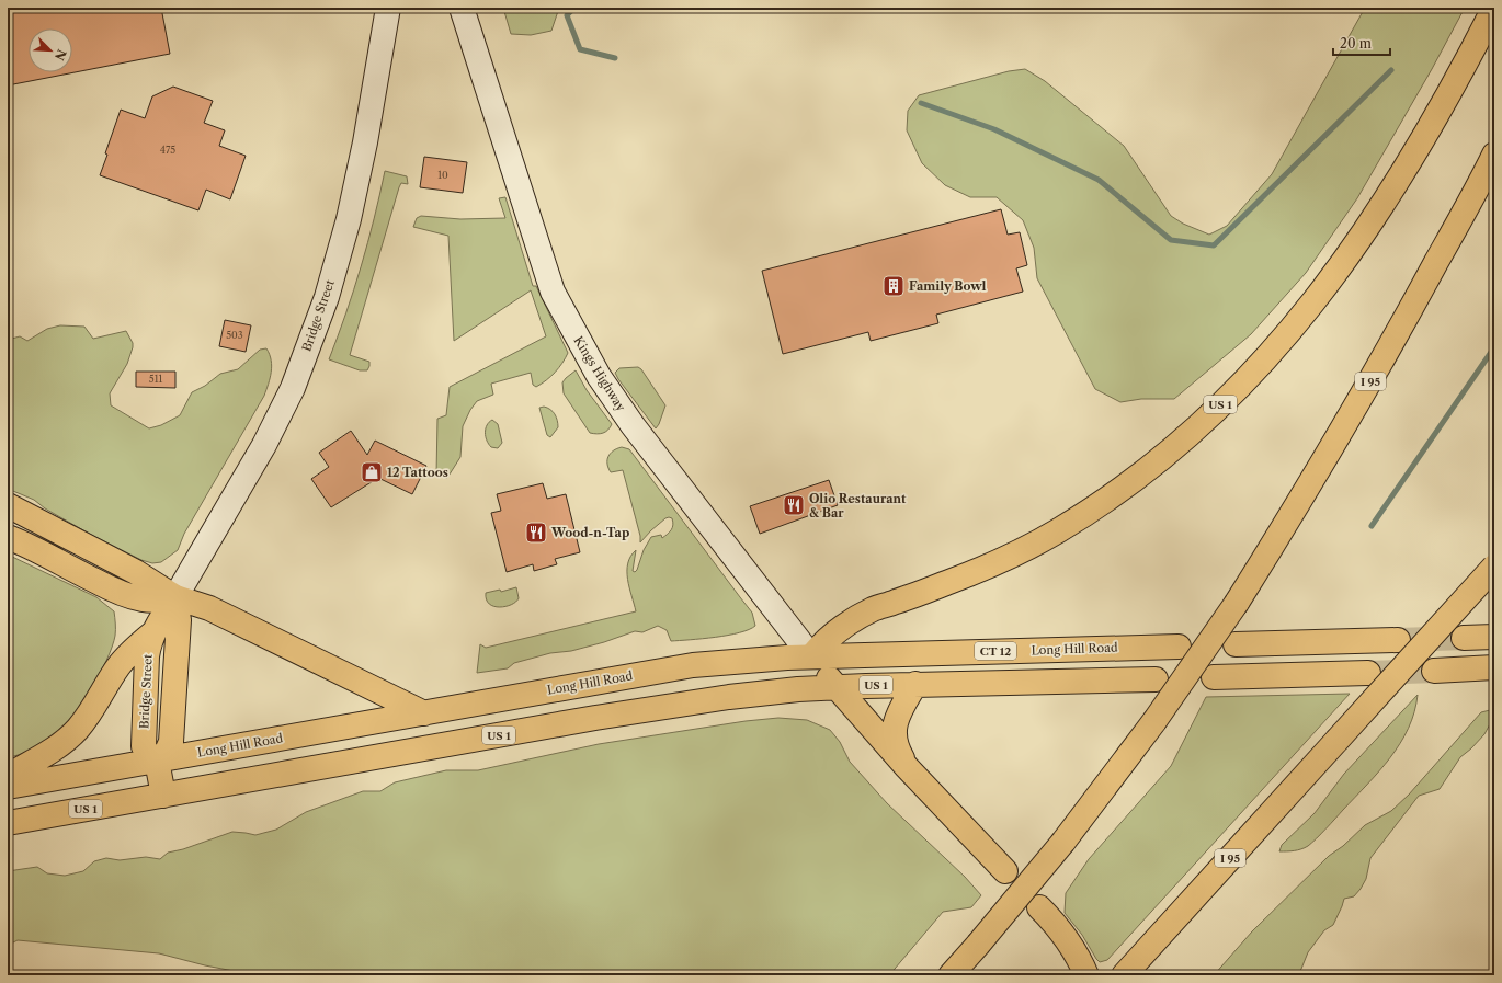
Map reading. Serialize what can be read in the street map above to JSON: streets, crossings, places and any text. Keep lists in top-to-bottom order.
{
  "streets": {
    "highway": [
      "Bridge Street",
      "Kings Highway",
      "I 95",
      "US 1",
      "Long Hill Road",
      "CT 12"
    ]
  },
  "crossings": [
    ["Bridge Street", "US 1"],
    ["Bridge Street", "Long Hill Road"],
    ["Kings Highway", "US 1"],
    ["Kings Highway", "Long Hill Road"],
    ["US 1", "Long Hill Road"]
  ],
  "places": {
    "building": ["Family Bowl"],
    "shop": ["12 Tattoos"],
    "restaurant": ["Olio Restaurant & Bar", "Wood-n-Tap"]
  },
  "house_numbers": [
    "475",
    "10",
    "503",
    "511"
  ],
  "scale_bar": "20 m",
  "north": "bottom right"
}
